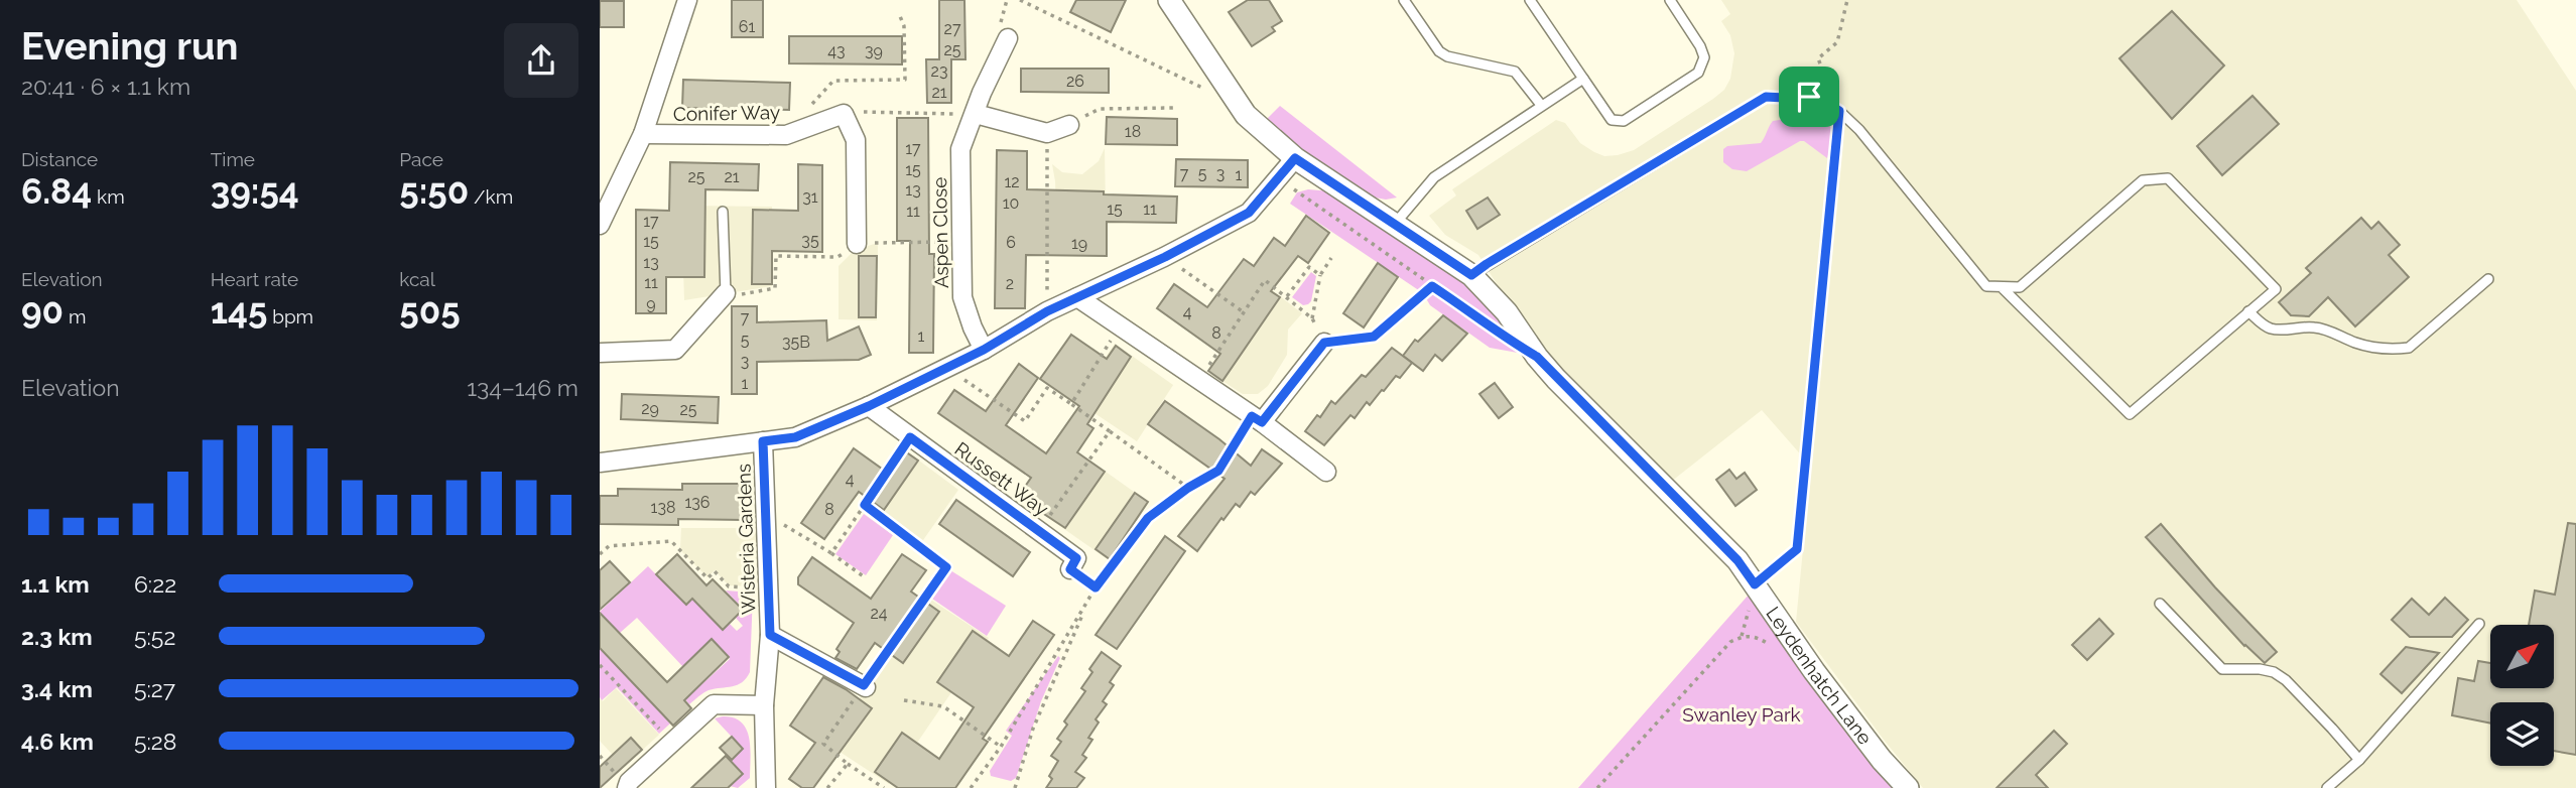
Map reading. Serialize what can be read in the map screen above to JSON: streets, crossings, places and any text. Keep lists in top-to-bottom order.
{
  "streets": {
    "street": [
      "Conifer Way",
      "Aspen Close",
      "Russett Way",
      "Wisteria Gardens",
      "Leydenhatch Lane"
    ]
  },
  "parks": ["Swanley Park"],
  "house_numbers": [
    "61",
    "27",
    "25",
    "43",
    "39",
    "23",
    "26",
    "21",
    "18",
    "17",
    "15",
    "7",
    "5",
    "3",
    "1",
    "25",
    "21",
    "12",
    "13",
    "31",
    "10",
    "15",
    "11",
    "11",
    "17",
    "35",
    "15",
    "6",
    "19",
    "13",
    "11",
    "2",
    "9",
    "4",
    "7",
    "8",
    "1",
    "5",
    "35B",
    "3",
    "1",
    "29",
    "25",
    "4",
    "136",
    "138",
    "8",
    "24"
  ],
  "north": "top right",
  "page": {
    "heading": ["Evening run", "20:41 · 6 × 1.1 km"],
    "stats": [
      ["Distance", "6.84 km"],
      ["Time", "39:54"],
      ["Pace", "5:50 /km"],
      ["Elevation", "90 m"],
      ["Heart rate", "145 bpm"],
      ["kcal", "505"]
    ],
    "chart": ["Elevation", "134–146 m"],
    "list": [
      {
        "name": "1.1 km",
        "note": "6:22"
      },
      {
        "name": "2.3 km",
        "note": "5:52"
      },
      {
        "name": "3.4 km",
        "note": "5:27"
      },
      {
        "name": "4.6 km",
        "note": "5:28"
      }
    ]
  }
}
